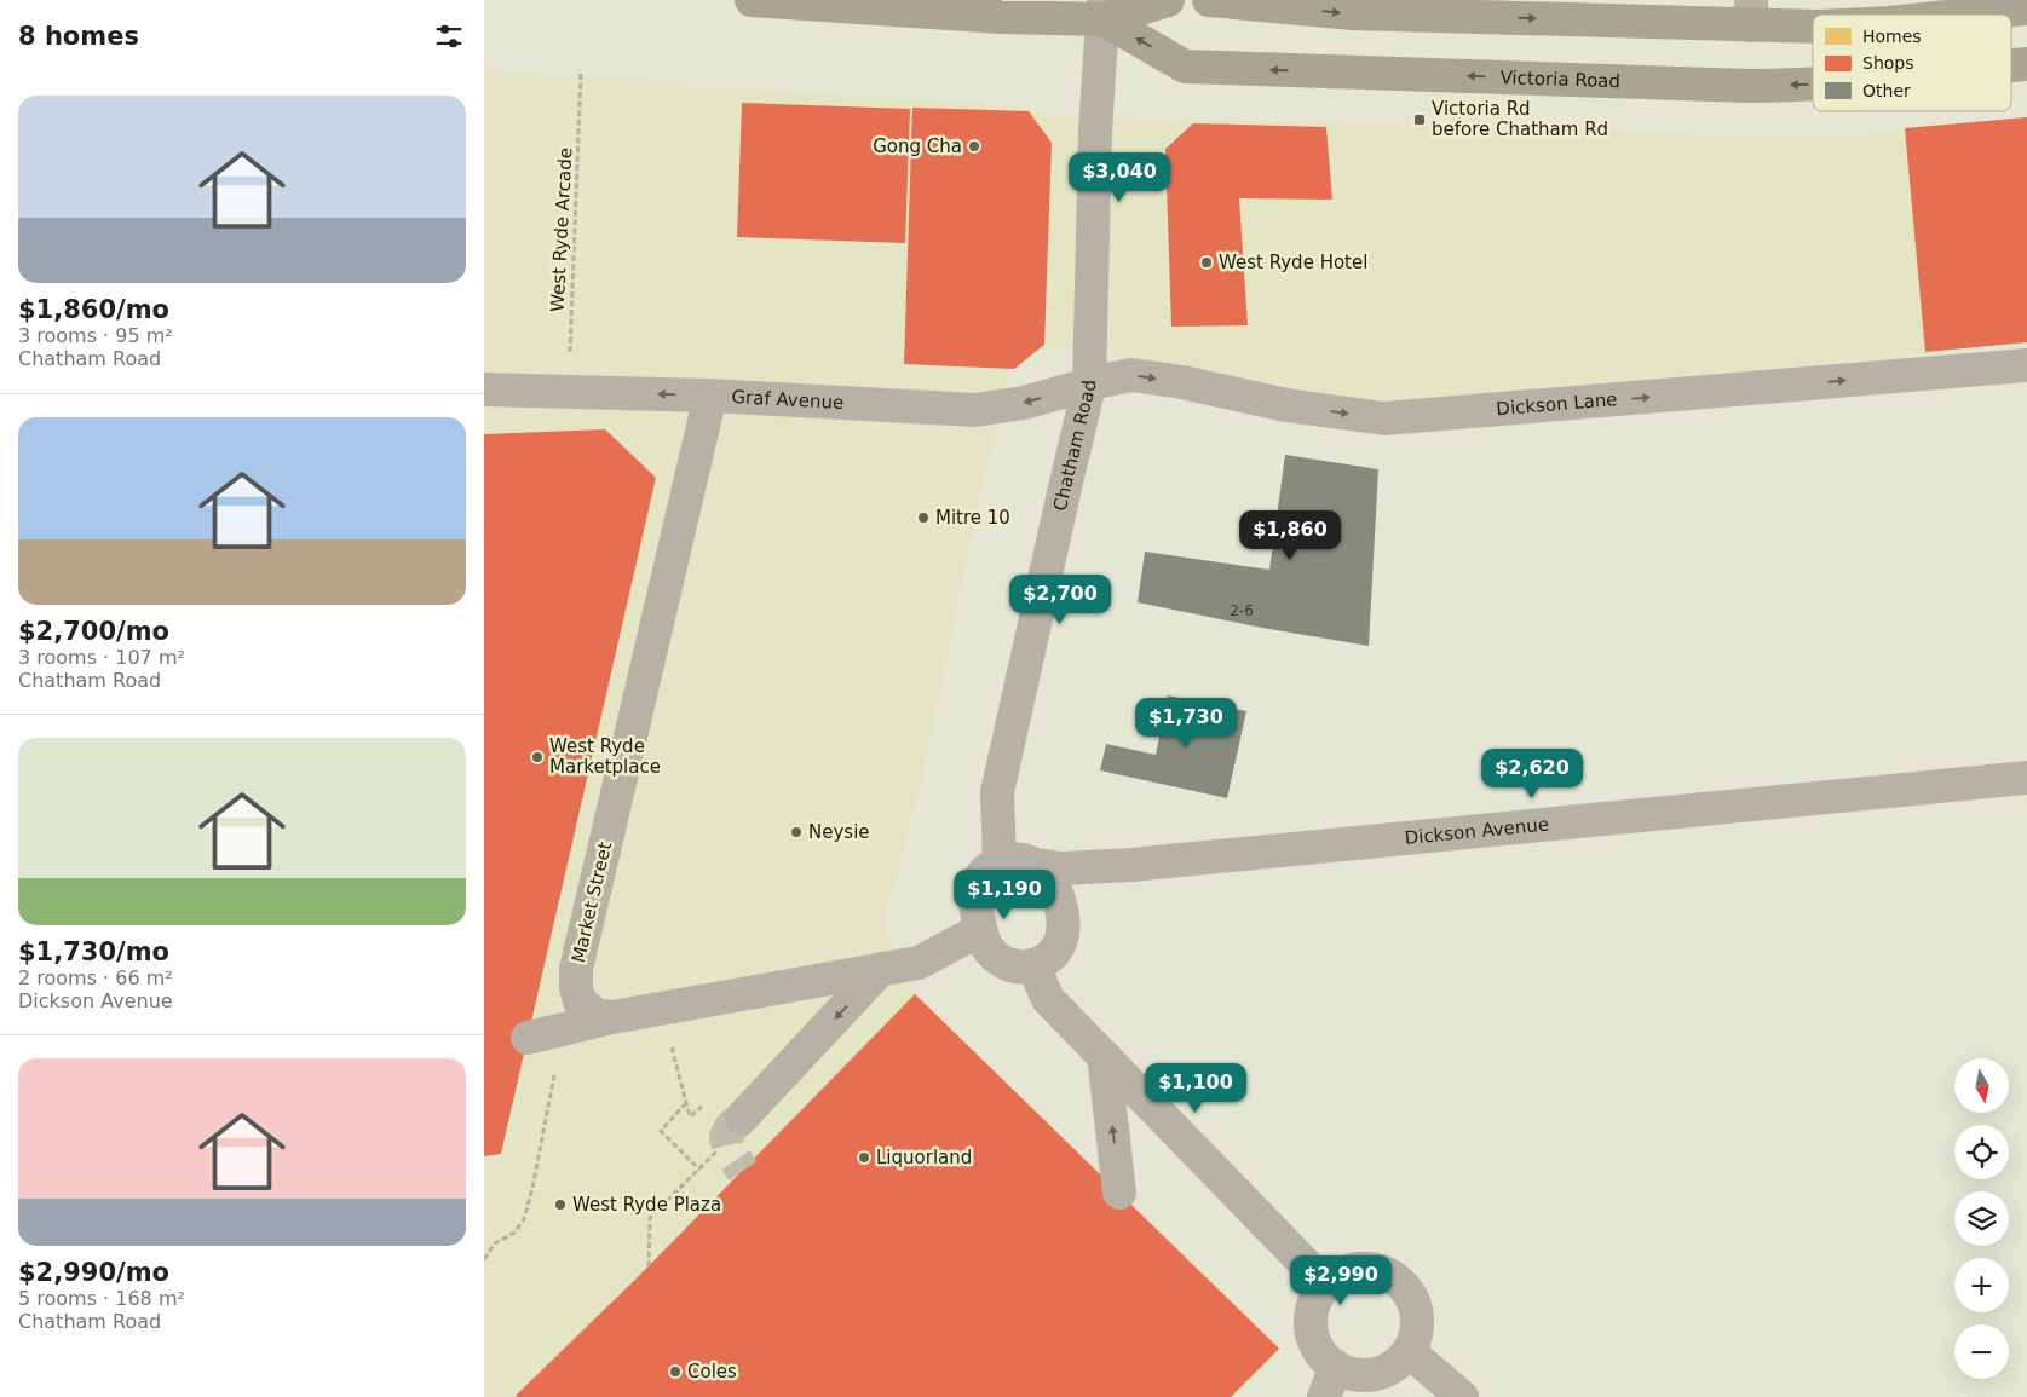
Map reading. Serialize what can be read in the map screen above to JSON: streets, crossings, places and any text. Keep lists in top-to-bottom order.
{
  "streets": {
    "highway": ["Victoria Road"],
    "street": [
      "Graf Avenue",
      "Dickson Lane",
      "Chatham Road",
      "Dickson Avenue",
      "Market Street"
    ],
    "path": ["West Ryde Arcade"]
  },
  "crossings": [
    ["Victoria Road", "Chatham Road"],
    ["West Ryde Arcade", "Graf Avenue"],
    ["Graf Avenue", "Dickson Lane"],
    ["Graf Avenue", "Chatham Road"],
    ["Graf Avenue", "Market Street"],
    ["Dickson Lane", "Chatham Road"],
    ["Chatham Road", "Dickson Avenue"]
  ],
  "one_way": ["Graf Avenue", "Dickson Lane"],
  "places": {
    "transit": ["Victoria Rd before Chatham Rd"],
    "other": [
      "Gong Cha",
      "West Ryde Hotel",
      "Mitre 10",
      "West Ryde Marketplace",
      "Neysie",
      "Liquorland",
      "West Ryde Plaza",
      "Coles"
    ]
  },
  "house_numbers": ["2-6"],
  "legend": ["Homes", "Shops", "Other"],
  "north": "bottom",
  "page": {
    "heading": "8 homes",
    "list": [
      {
        "name": "$1,860/mo",
        "note": "3 rooms · 95 m² · Chatham Road"
      },
      {
        "name": "$2,700/mo",
        "note": "3 rooms · 107 m² · Chatham Road"
      },
      {
        "name": "$1,730/mo",
        "note": "2 rooms · 66 m² · Dickson Avenue"
      },
      {
        "name": "$2,990/mo",
        "note": "5 rooms · 168 m² · Chatham Road"
      }
    ],
    "price": [
      "$3,040",
      "$1,860",
      "$2,700",
      "$1,730",
      "$2,620",
      "$1,190",
      "$1,100",
      "$2,990"
    ],
    "map_buttons": ["+", "−"]
  }
}
